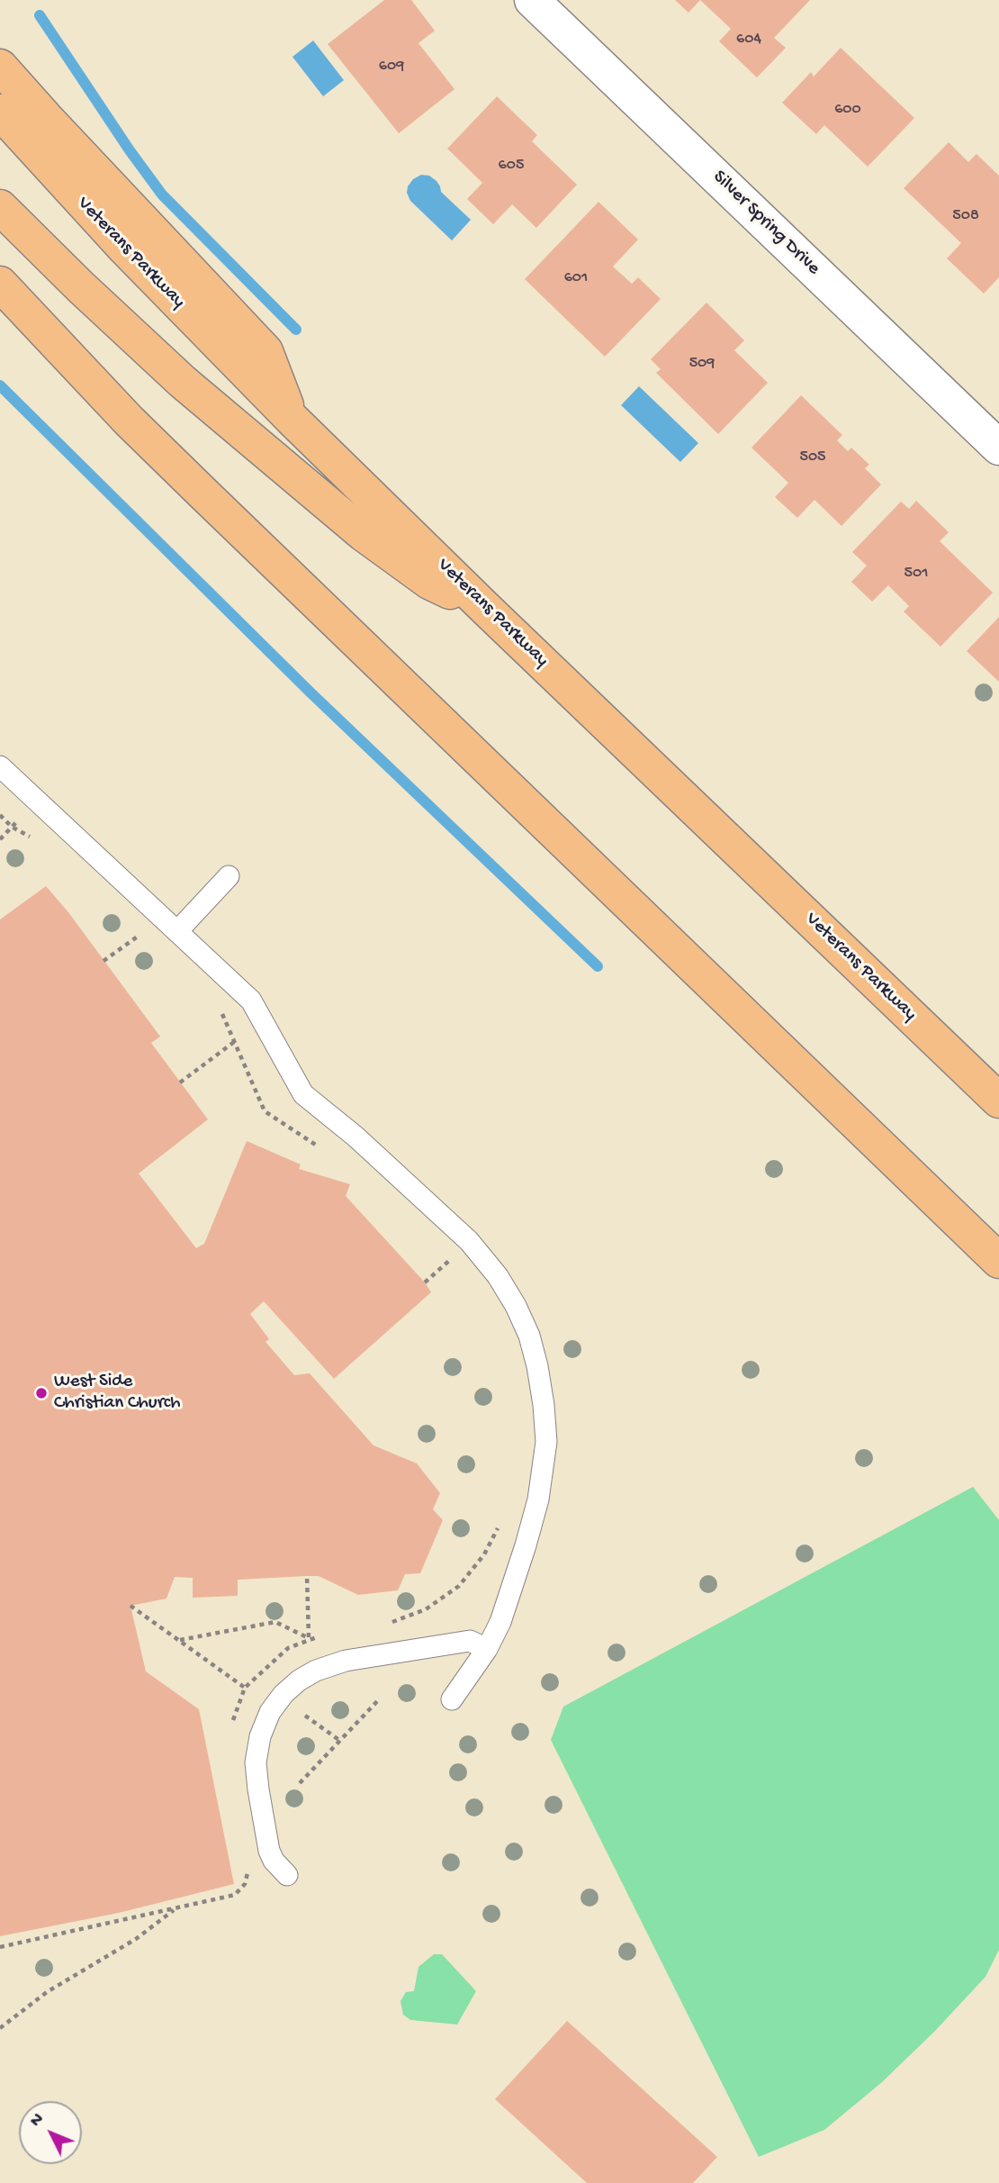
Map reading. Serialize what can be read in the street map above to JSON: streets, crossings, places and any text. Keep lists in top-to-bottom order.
{
  "streets": {
    "highway": ["Veterans Parkway"],
    "street": ["Silver Spring Drive"]
  },
  "places": ["West Side Christian Church"],
  "house_numbers": [
    "604",
    "609",
    "600",
    "605",
    "508",
    "601",
    "509",
    "505",
    "501"
  ],
  "north": "top left"
}
